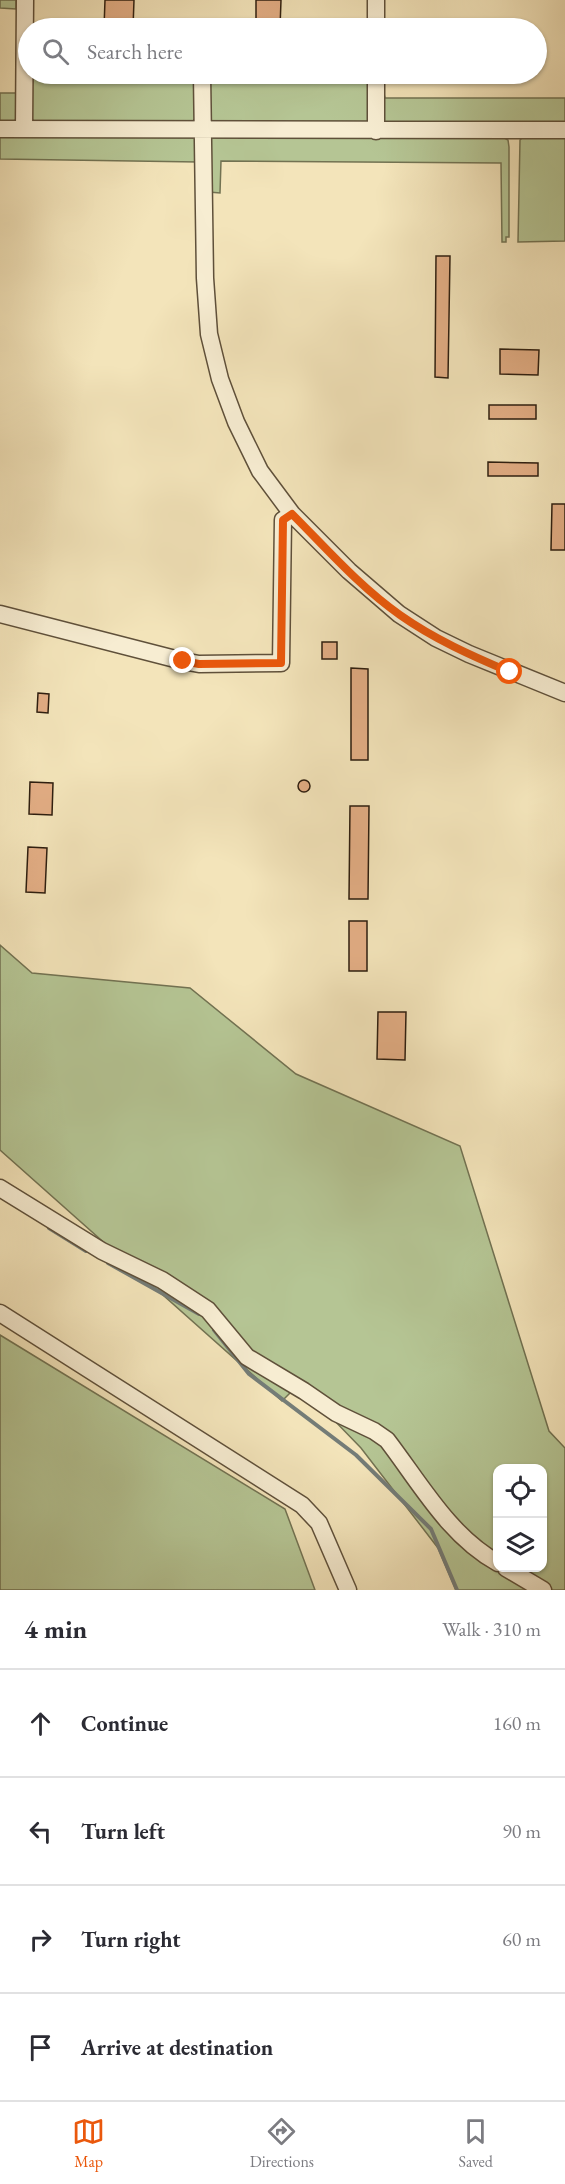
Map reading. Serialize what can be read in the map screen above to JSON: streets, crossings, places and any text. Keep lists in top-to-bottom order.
{
  "page": {
    "search": "Search here",
    "heading": ["4 min", "Walk · 310 m"],
    "list": [
      ["Continue", "160 m"],
      ["Turn left", "90 m"],
      ["Turn right", "60 m"],
      "Arrive at destination"
    ],
    "nav": ["Map", "Directions", "Saved"]
  }
}
